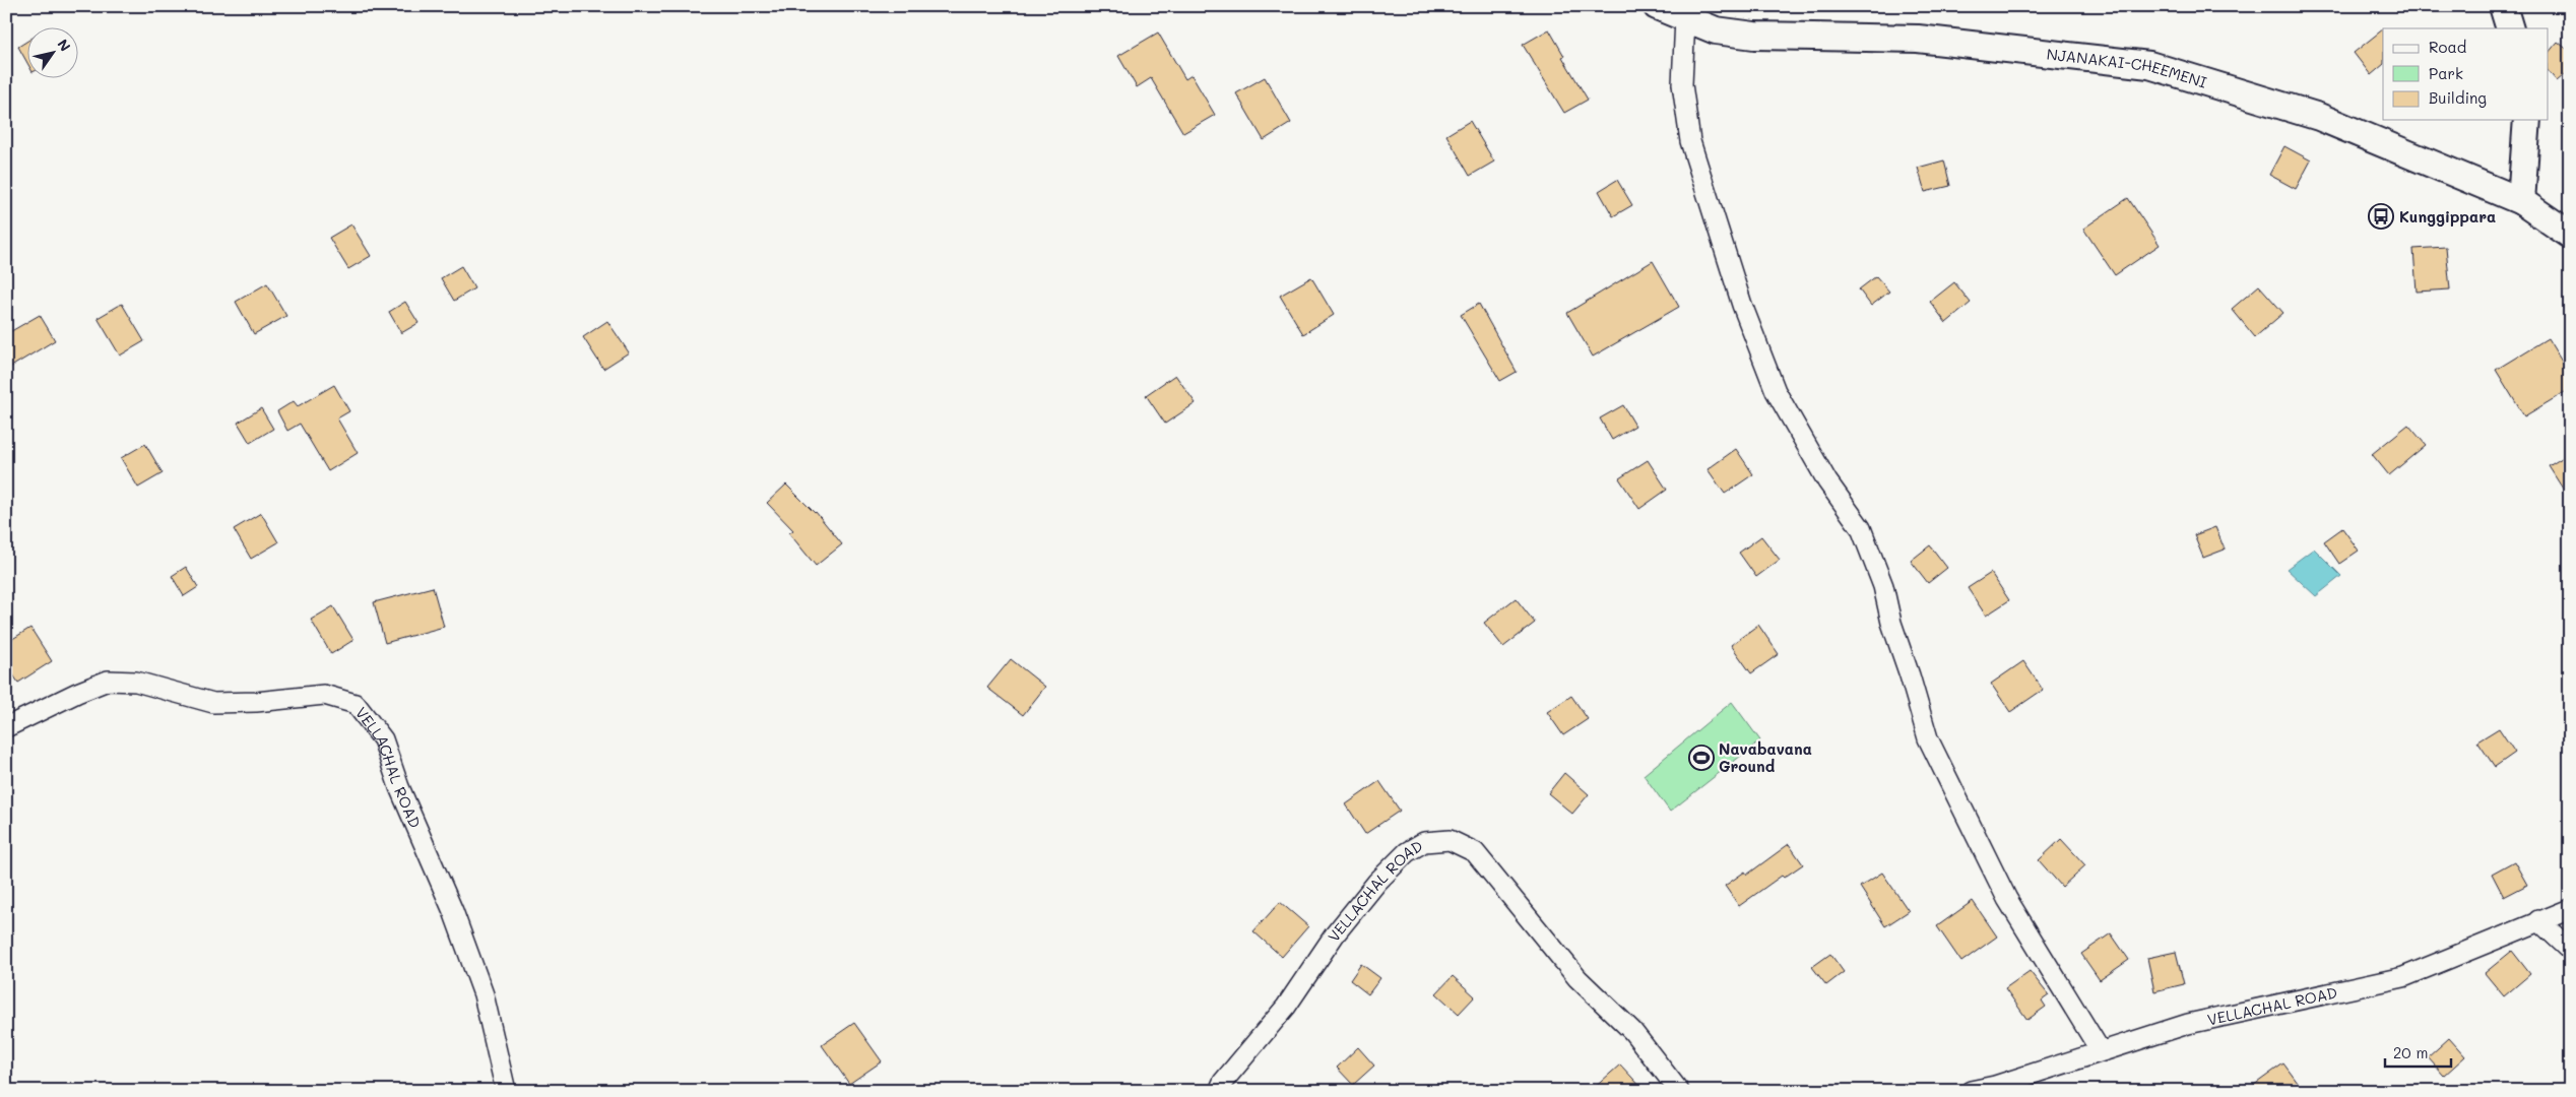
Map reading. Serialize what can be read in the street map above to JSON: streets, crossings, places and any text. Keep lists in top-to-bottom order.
{
  "streets": {
    "main road": ["NJANAKAI-CHEEMENI"],
    "street": ["VELLACHAL ROAD"]
  },
  "places": {
    "bus stop": ["Kunggippara"],
    "sports": ["Navabavana Ground"]
  },
  "legend": ["Road", "Park", "Building"],
  "scale_bar": "20 m",
  "north": "top right"
}
